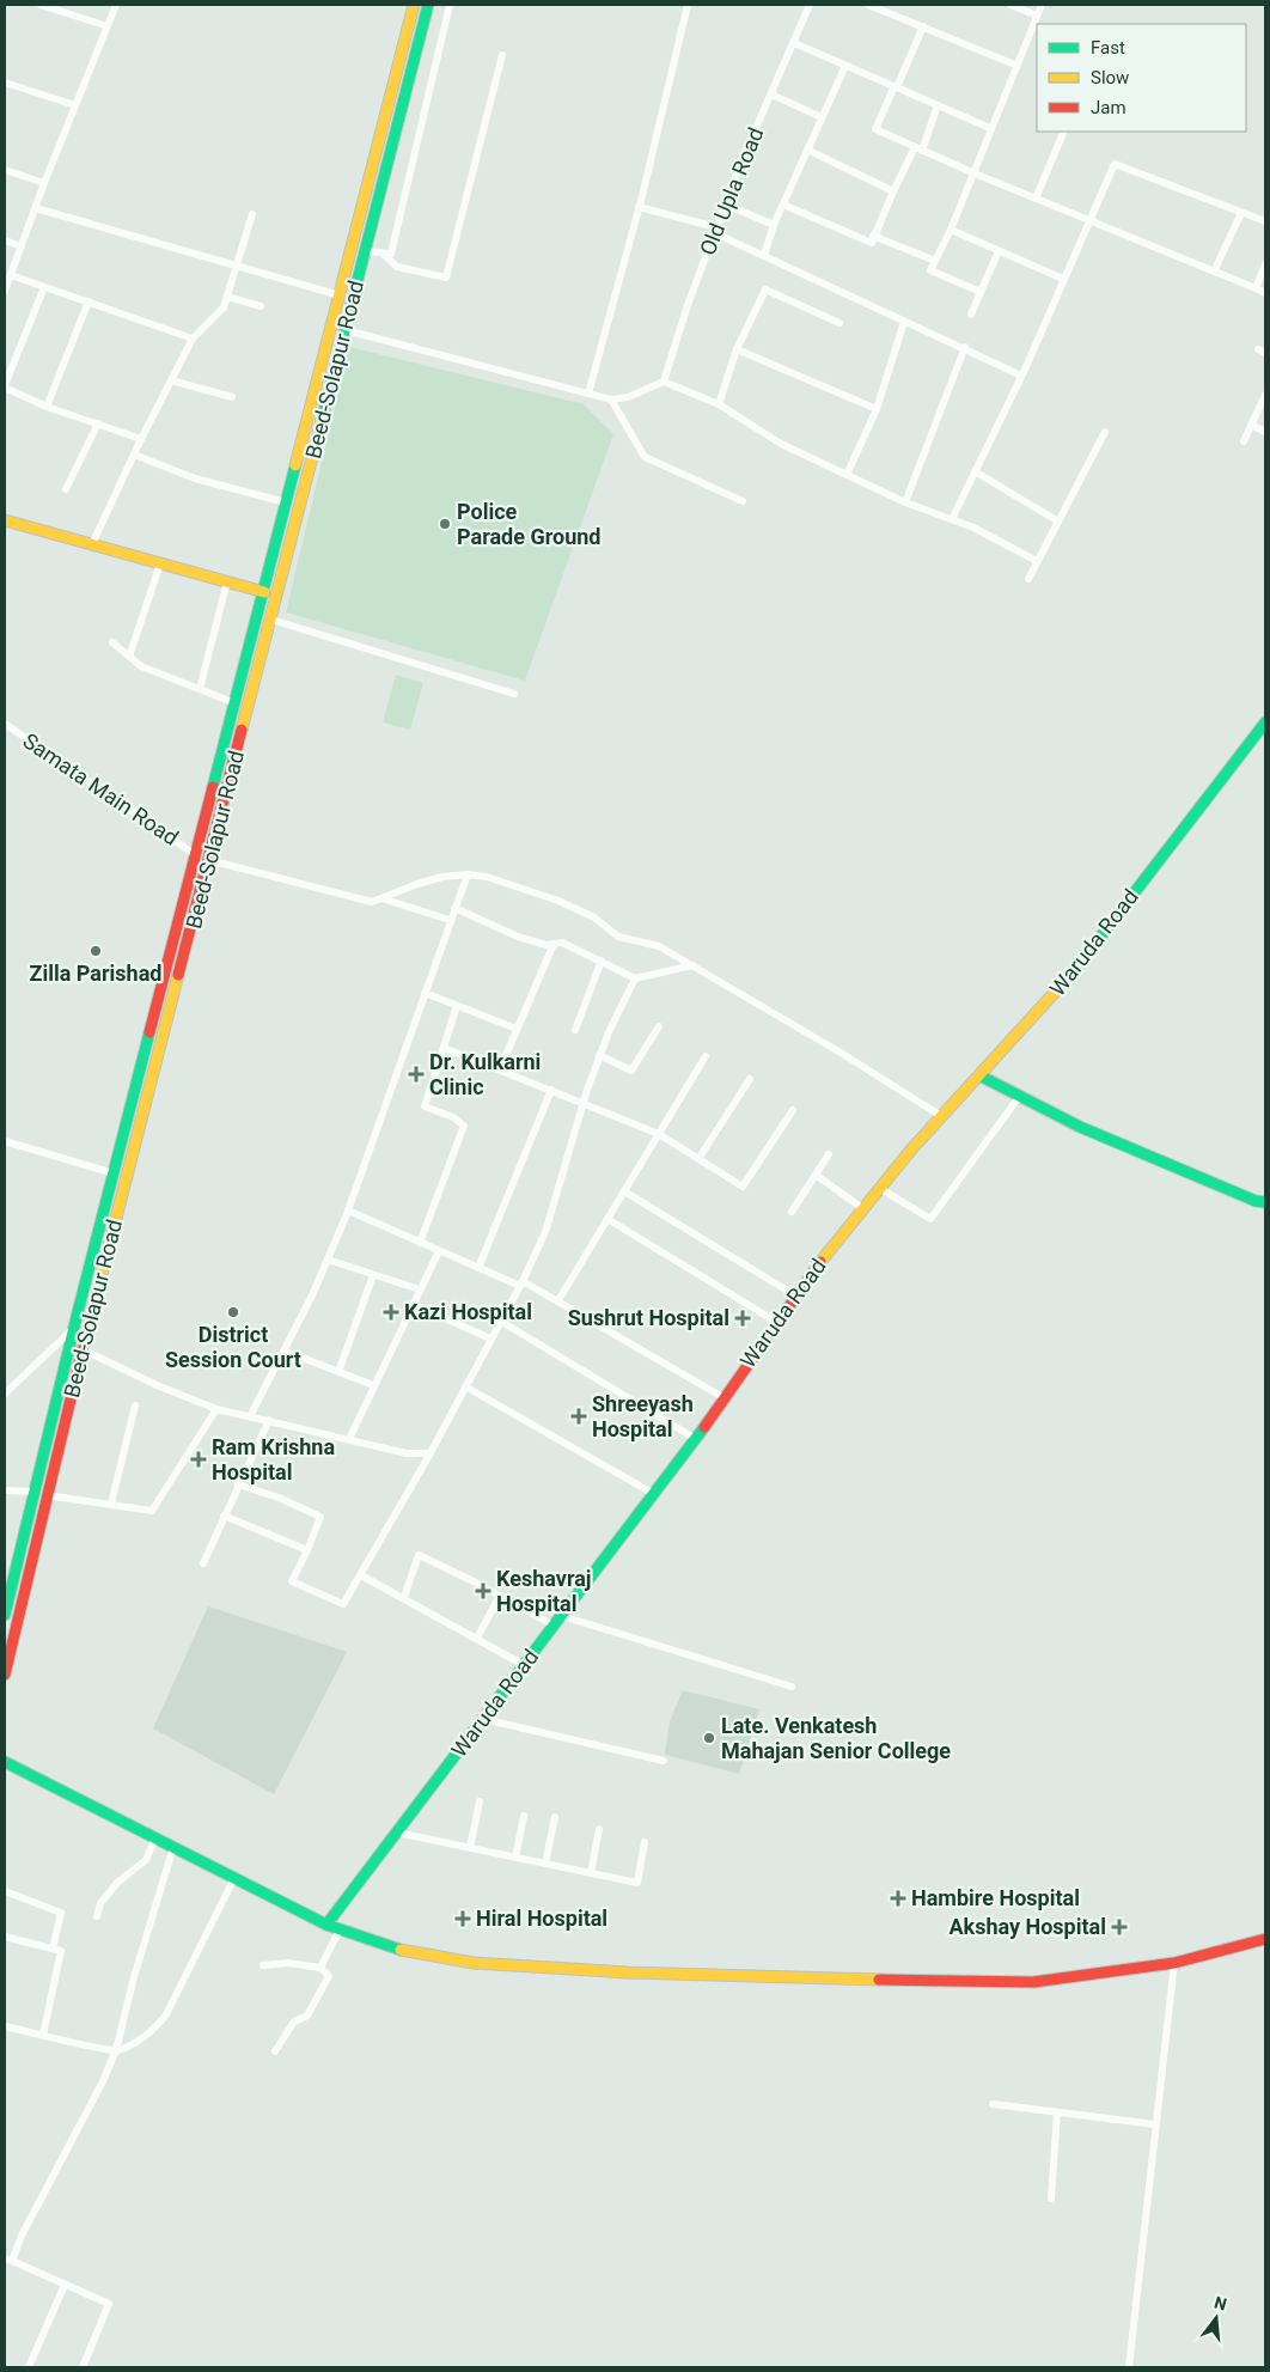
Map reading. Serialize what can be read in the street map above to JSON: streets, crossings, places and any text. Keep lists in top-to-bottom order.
{
  "streets": {
    "main road": ["Beed-Solapur Road", "Waruda Road"],
    "street": ["Old Upla Road", "Samata Main Road"]
  },
  "crossings": [
    ["Beed-Solapur Road", "Samata Main Road"]
  ],
  "places": {
    "other": [
      "Police Parade Ground",
      "Zilla Parishad",
      "District Session Court",
      "Late. Venkatesh Mahajan Senior College"
    ],
    "health": [
      "Dr. Kulkarni Clinic",
      "Kazi Hospital",
      "Sushrut Hospital",
      "Shreeyash Hospital",
      "Ram Krishna Hospital",
      "Keshavraj Hospital",
      "Hambire Hospital",
      "Hiral Hospital",
      "Akshay Hospital"
    ]
  },
  "legend": ["Fast", "Slow", "Jam"],
  "north": "top"
}
